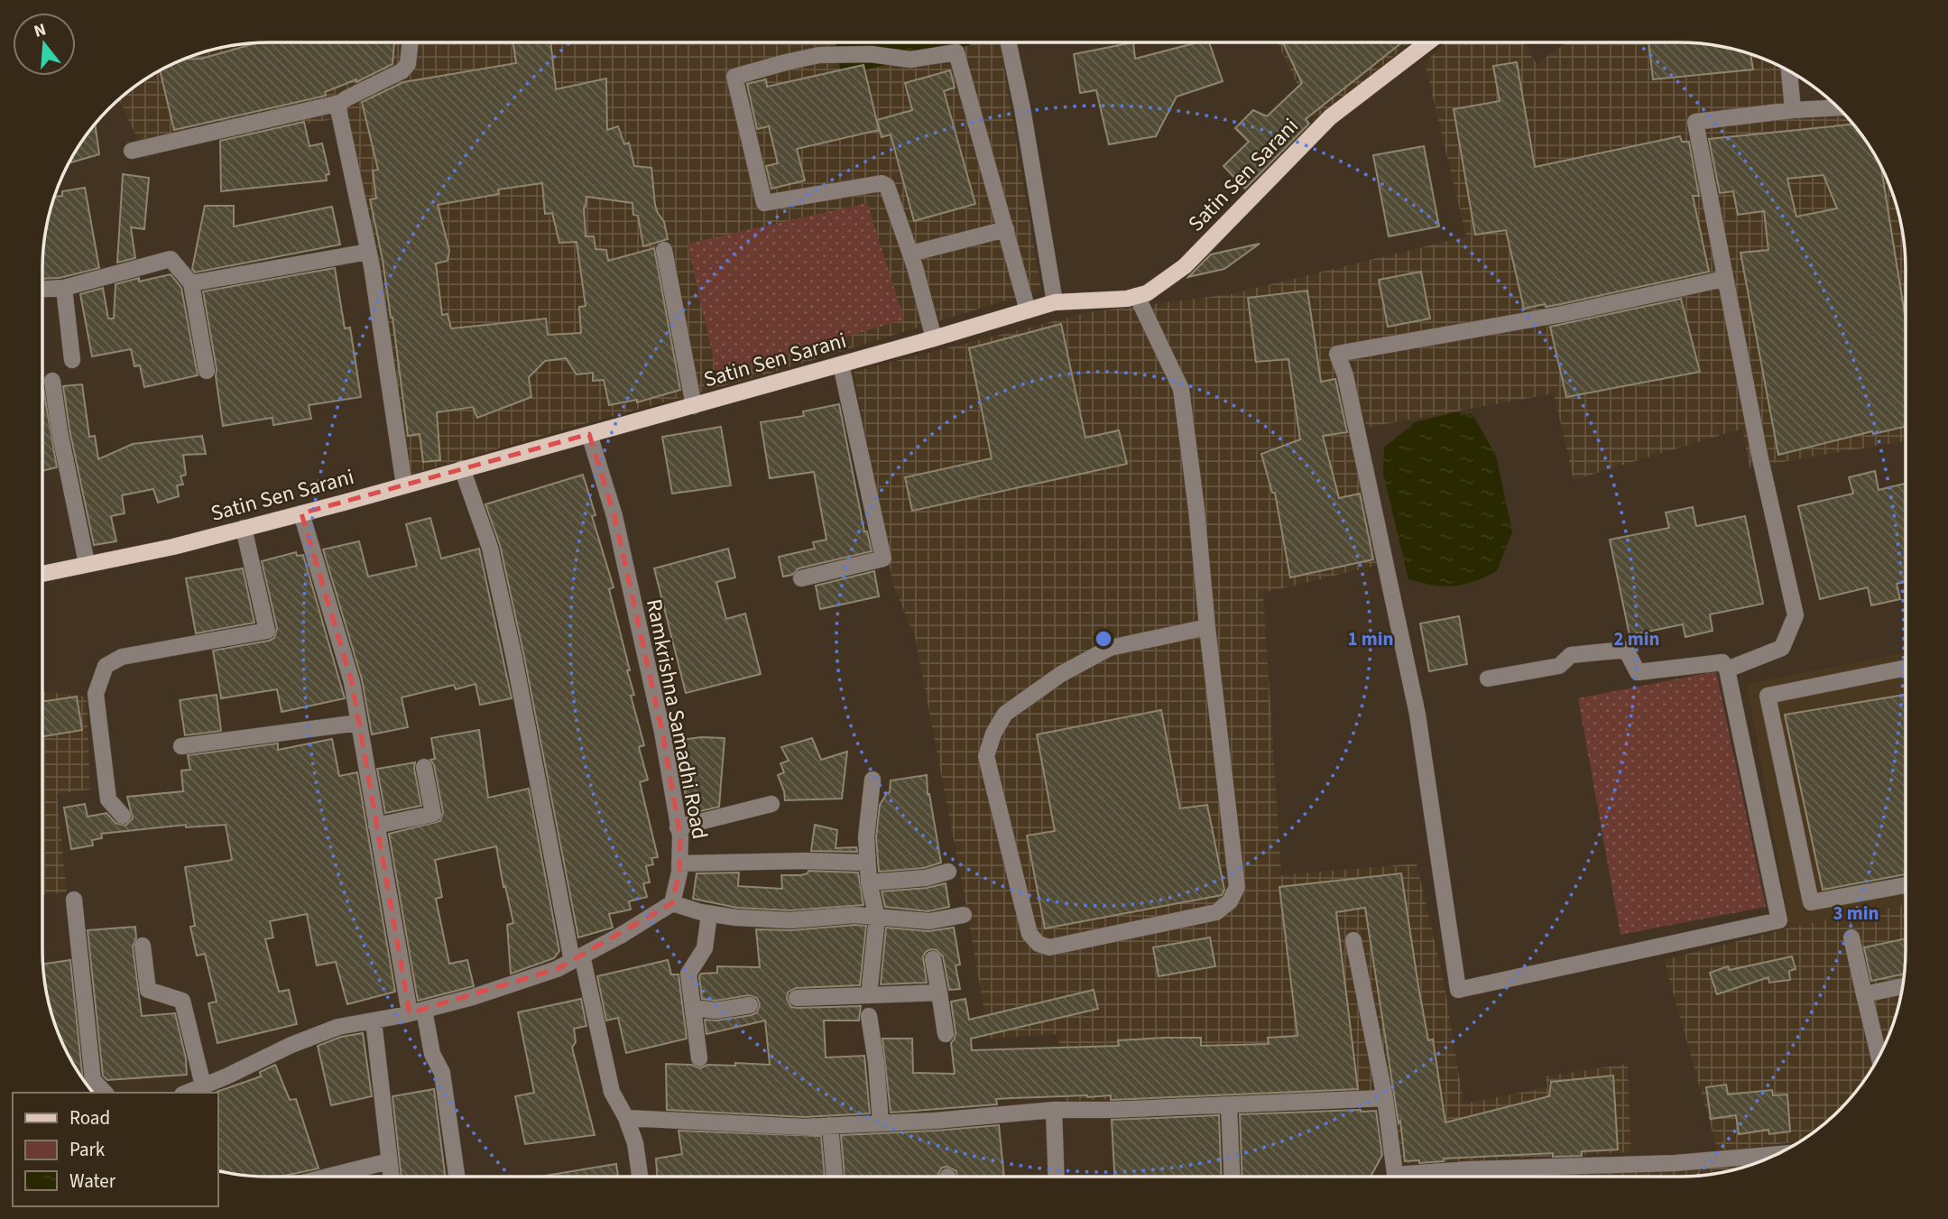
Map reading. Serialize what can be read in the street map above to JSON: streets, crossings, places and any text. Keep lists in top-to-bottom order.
{
  "streets": {
    "main road": ["Satin Sen Sarani"],
    "street": ["Ramkrishna Samadhi Road"]
  },
  "crossings": [
    ["Satin Sen Sarani", "Ramkrishna Samadhi Road"]
  ],
  "legend": ["Road", "Park", "Water"],
  "north": "top",
  "rings": ["1 min", "2 min", "3 min"]
}
